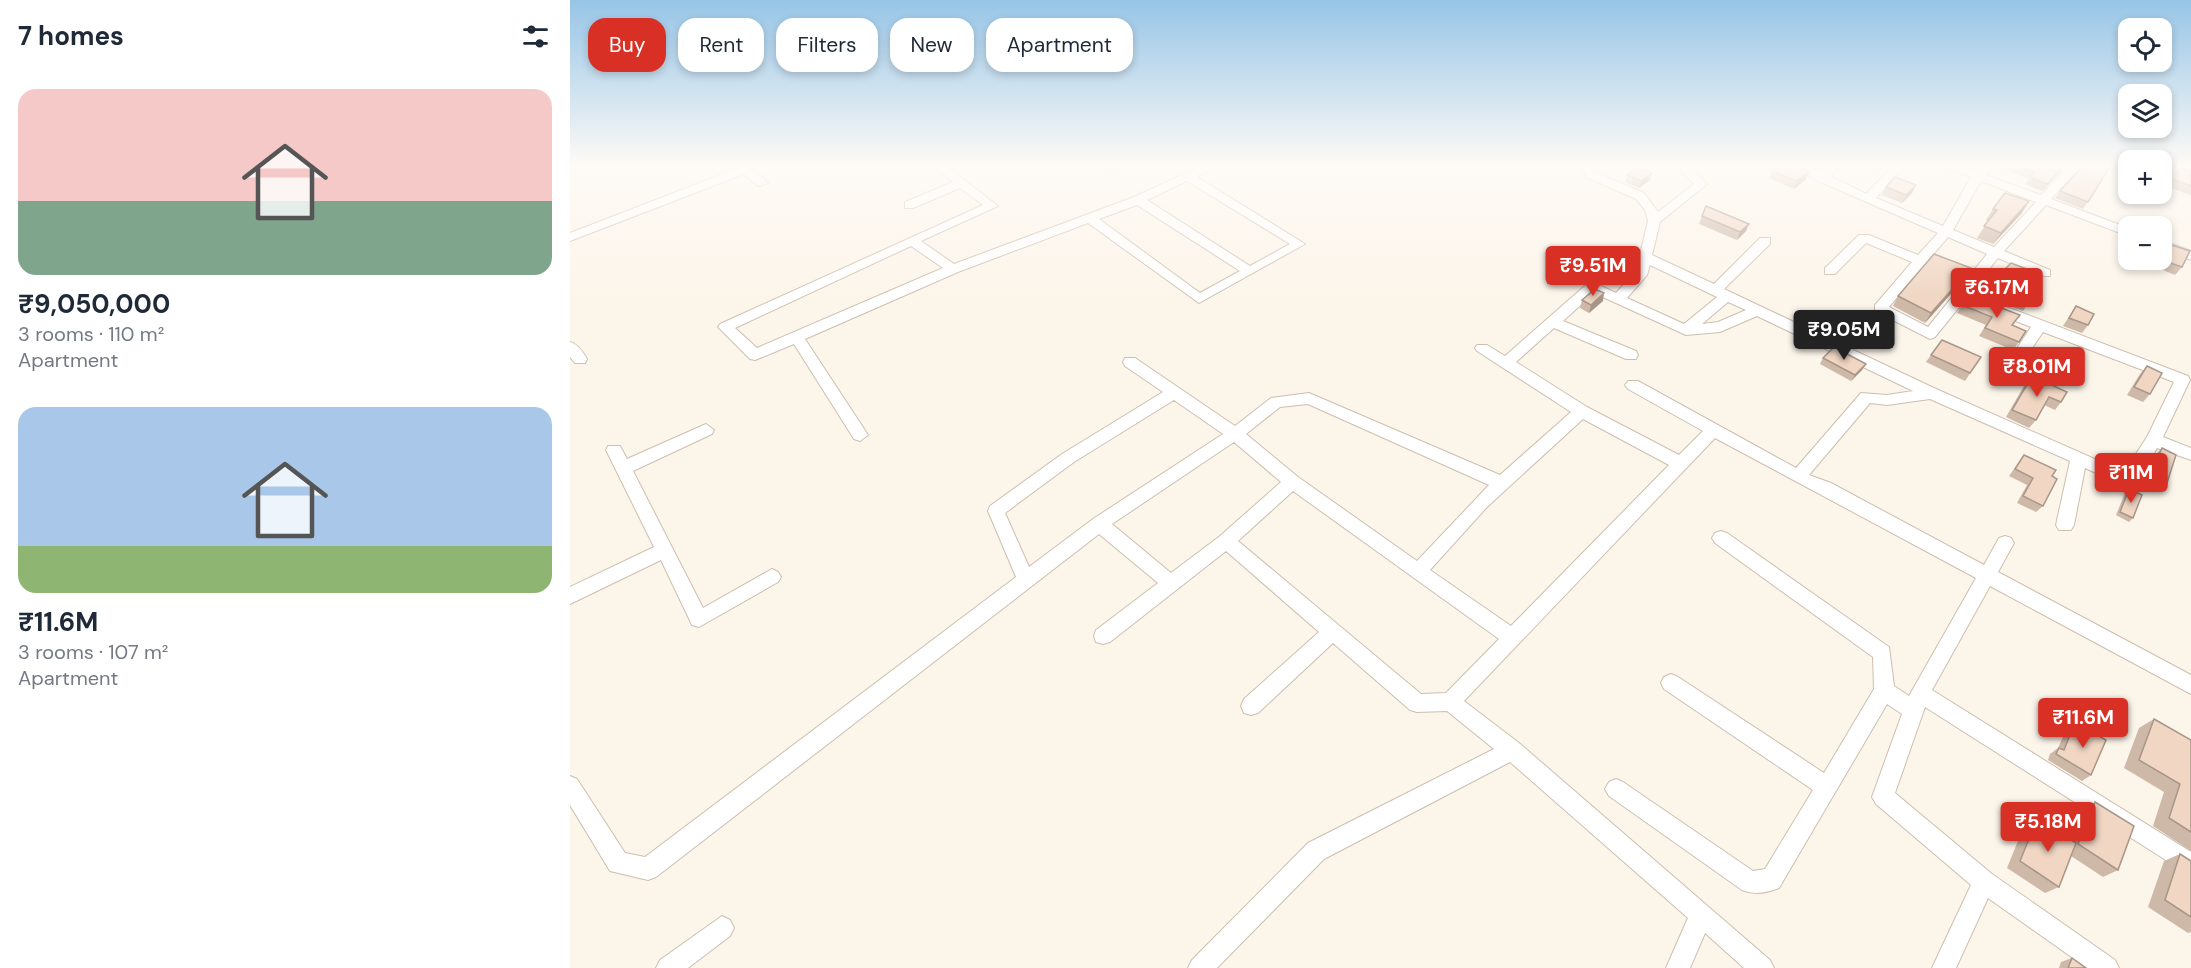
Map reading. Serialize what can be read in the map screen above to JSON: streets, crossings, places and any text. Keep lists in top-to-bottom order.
{
  "page": {
    "heading": "7 homes",
    "map_buttons": ["+", "−"],
    "chip": [
      "Buy",
      "Rent",
      "Filters",
      "New",
      "Apartment"
    ],
    "list": [
      {
        "name": "₹9,050,000",
        "note": "3 rooms · 110 m² · Apartment"
      },
      {
        "name": "₹11.6M",
        "note": "3 rooms · 107 m² · Apartment"
      }
    ],
    "price": [
      "₹9.51M",
      "₹6.17M",
      "₹9.05M",
      "₹8.01M",
      "₹11M",
      "₹11.6M",
      "₹5.18M"
    ]
  }
}
